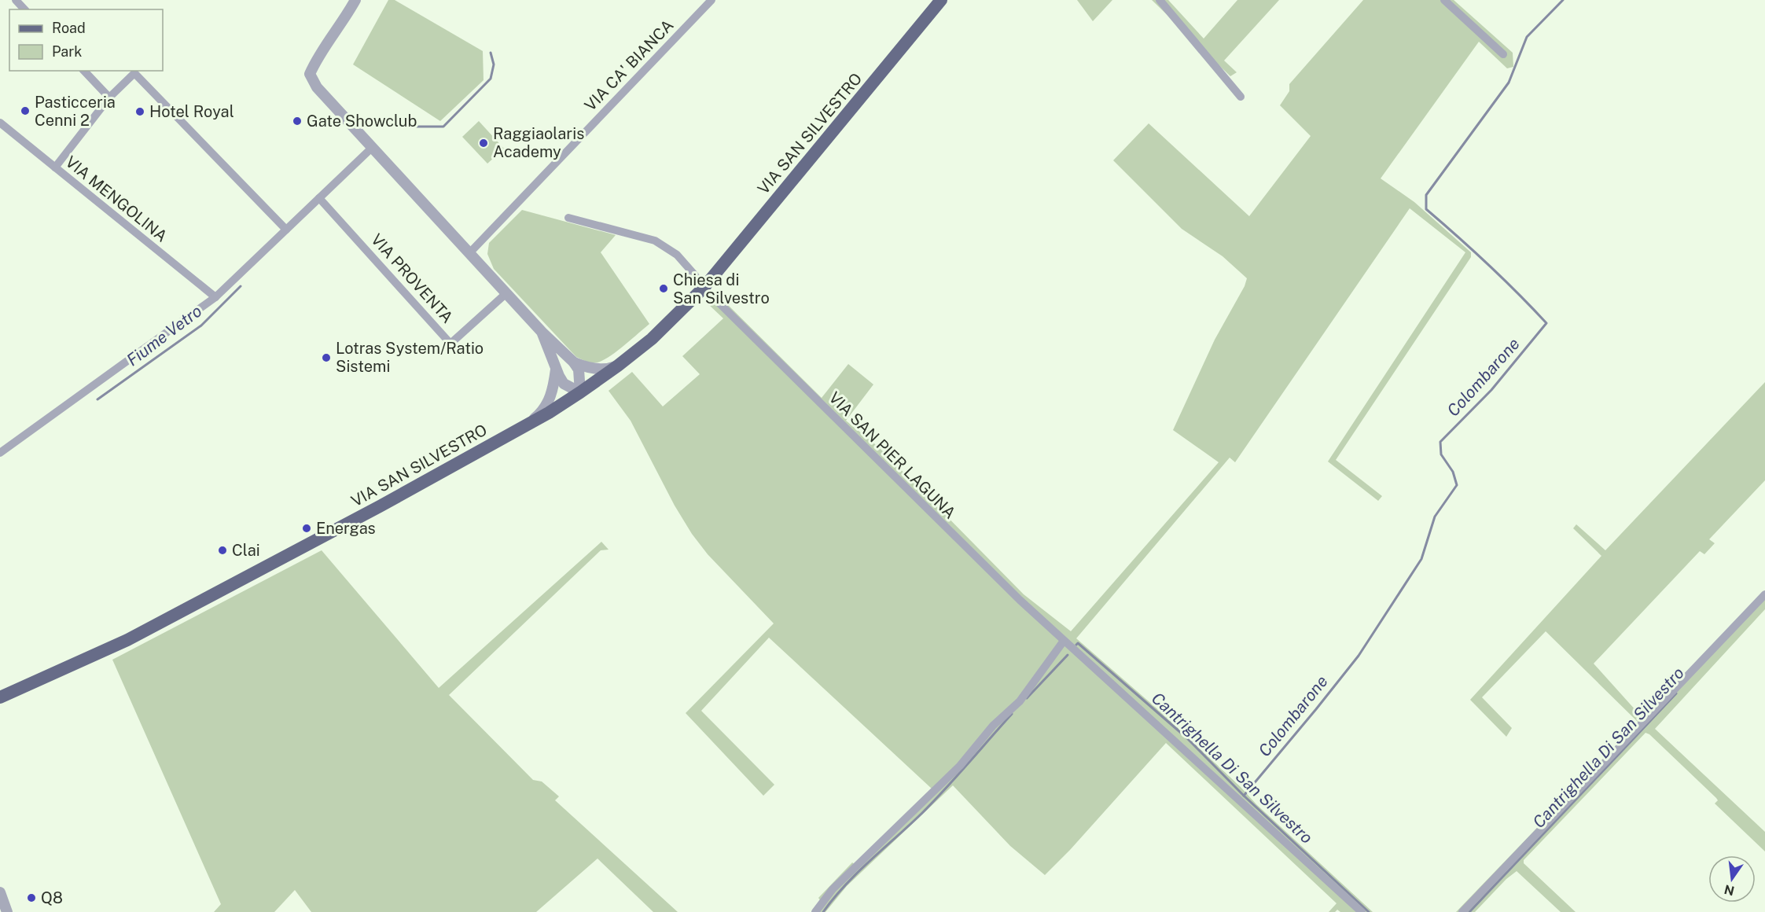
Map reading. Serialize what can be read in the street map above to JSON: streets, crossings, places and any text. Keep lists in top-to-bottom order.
{
  "streets": {
    "main road": ["VIA SAN SILVESTRO"],
    "street": [
      "VIA CA' BIANCA",
      "VIA MENGOLINA",
      "VIA PROVENTA",
      "VIA SAN PIER LAGUNA"
    ]
  },
  "crossings": [
    ["VIA SAN SILVESTRO", "VIA SAN PIER LAGUNA"]
  ],
  "water": ["Fiume Vetro", "Colombarone", "Cantrighella Di San Silvestro"],
  "places": [
    "Pasticceria Cenni 2",
    "Hotel Royal",
    "Gate Showclub",
    "Raggiaolaris Academy",
    "Chiesa di San Silvestro",
    "Lotras System/Ratio Sistemi",
    "Energas",
    "Clai",
    "Q8"
  ],
  "legend": ["Road", "Park"],
  "north": "bottom"
}
